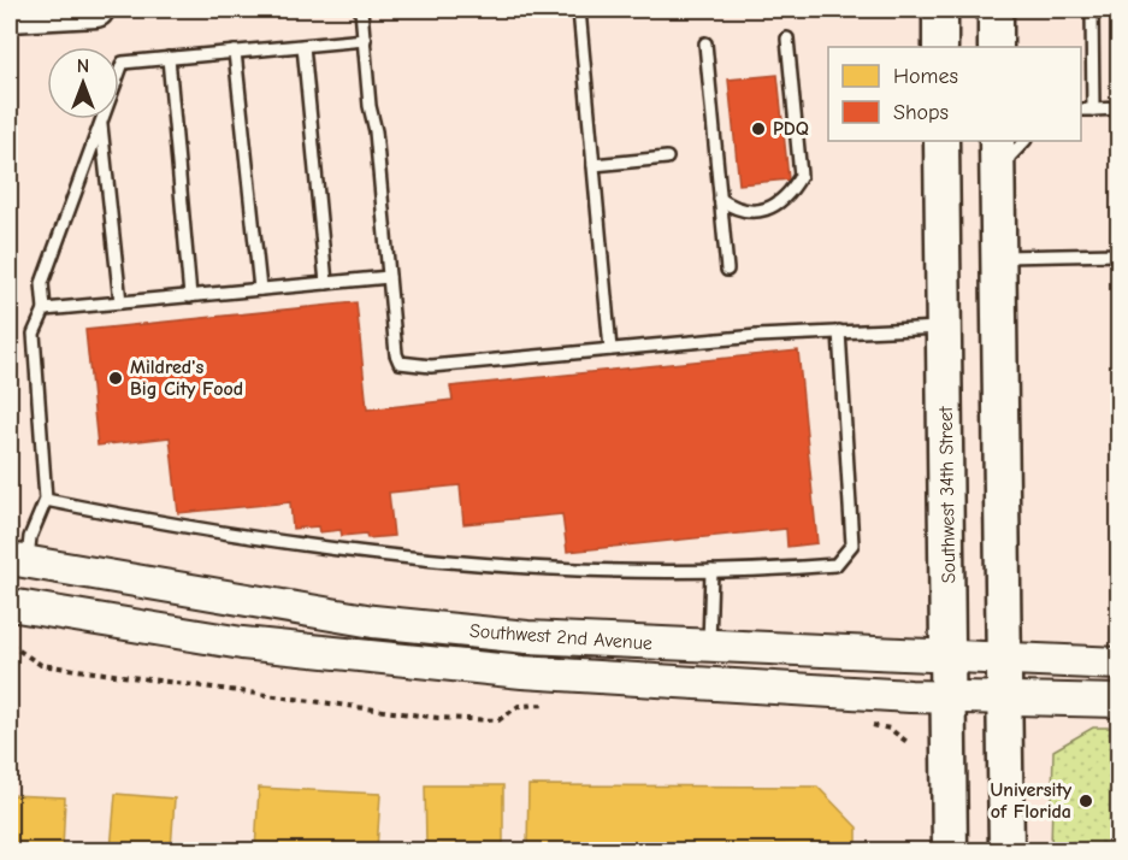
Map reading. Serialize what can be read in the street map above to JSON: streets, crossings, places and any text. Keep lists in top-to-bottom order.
{
  "streets": {
    "main road": ["Southwest 34th Street", "Southwest 2nd Avenue"]
  },
  "crossings": [
    ["Southwest 34th Street", "Southwest 2nd Avenue"]
  ],
  "places": ["PDQ", "Mildred's Big City Food", "University of Florida"],
  "legend": ["Homes", "Shops"],
  "north": "top"
}
